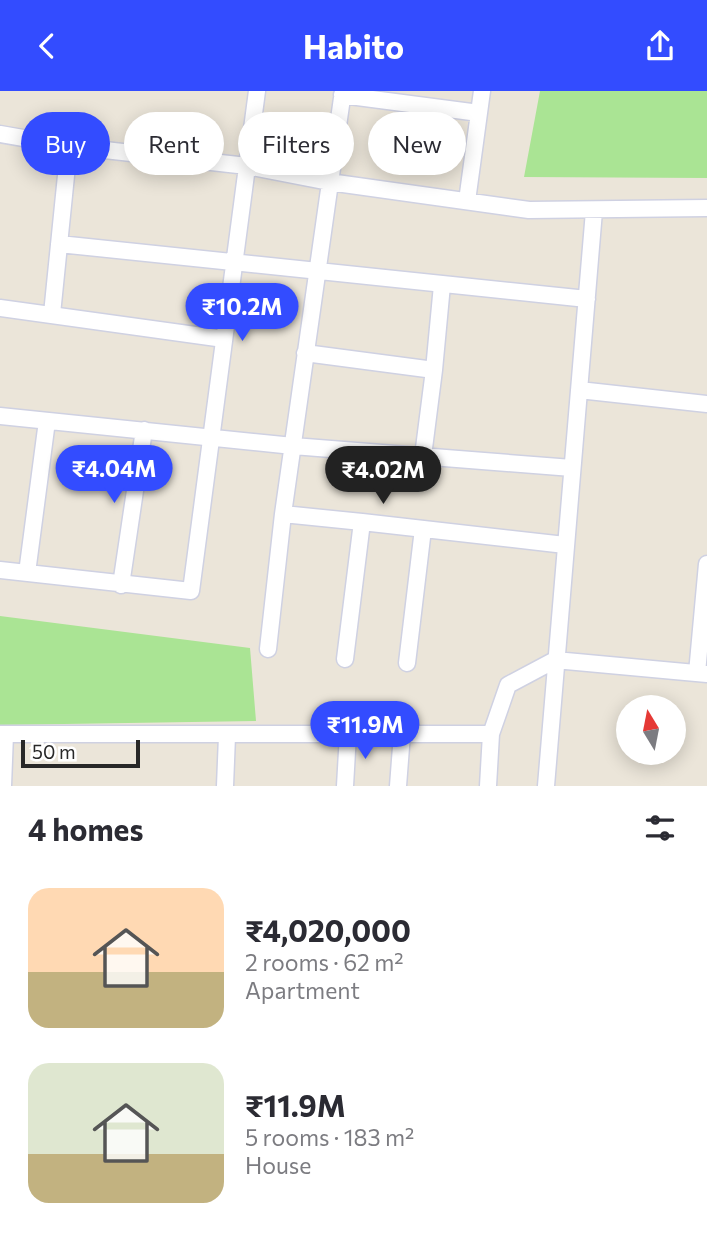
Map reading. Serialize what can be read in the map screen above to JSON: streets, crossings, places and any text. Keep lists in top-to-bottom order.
{
  "scale_bar": "50 m",
  "north": "top",
  "page": {
    "header": "Habito",
    "chip": [
      "Buy",
      "Rent",
      "Filters",
      "New"
    ],
    "price": [
      "₹10.2M",
      "₹4.04M",
      "₹4.02M",
      "₹11.9M"
    ],
    "scale": "50 m",
    "heading": "4 homes",
    "list": [
      {
        "name": "₹4,020,000",
        "note": "2 rooms · 62 m² · Apartment"
      },
      {
        "name": "₹11.9M",
        "note": "5 rooms · 183 m² · House"
      }
    ]
  }
}
